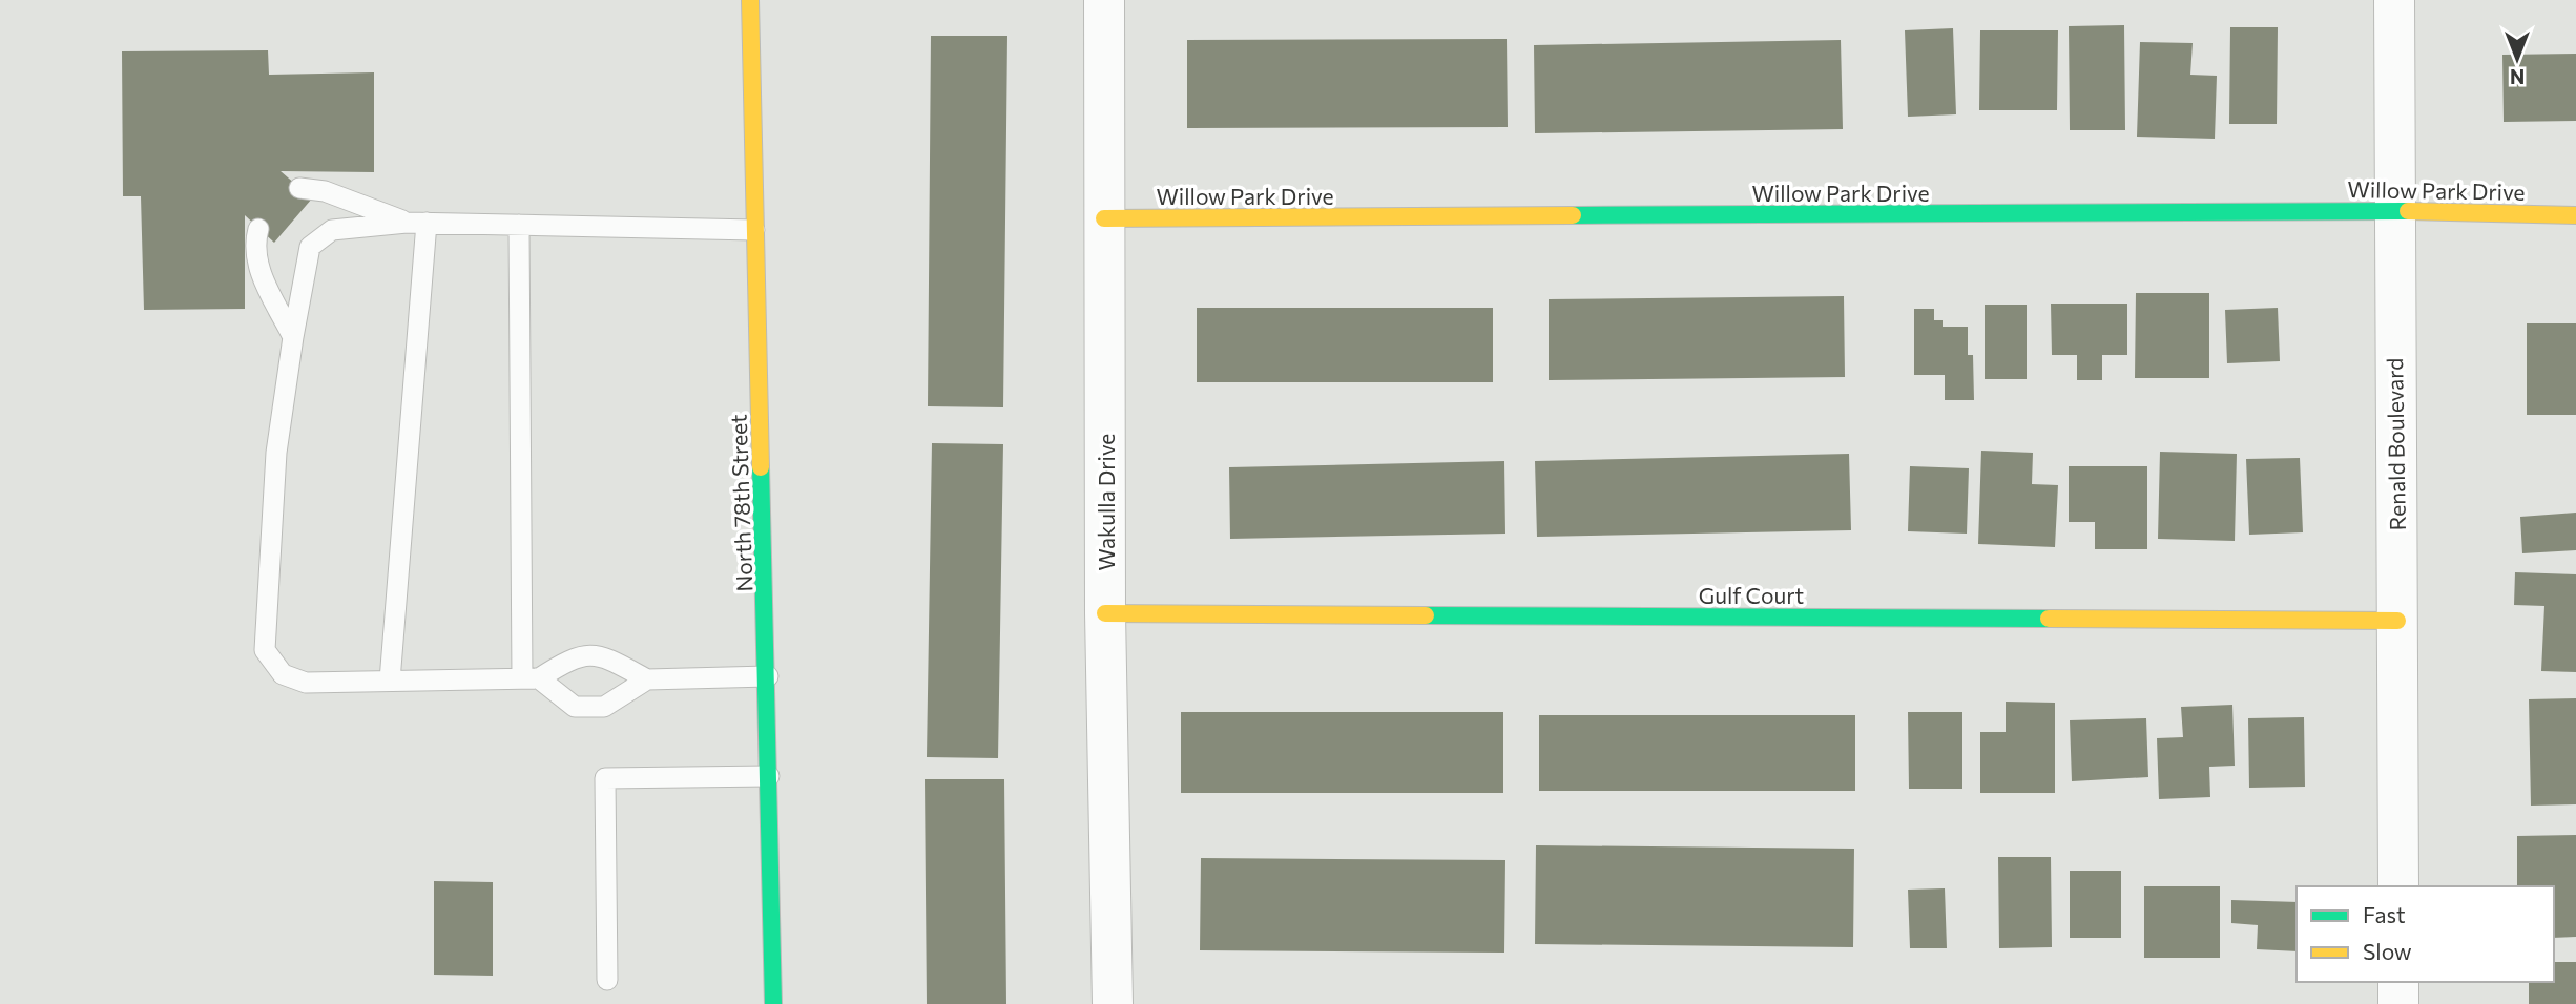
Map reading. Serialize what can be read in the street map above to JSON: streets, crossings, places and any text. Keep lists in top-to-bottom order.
{
  "streets": {
    "street": [
      "Willow Park Drive",
      "Renald Boulevard",
      "Wakulla Drive",
      "North 78th Street",
      "Gulf Court"
    ]
  },
  "crossings": [
    ["Willow Park Drive", "Renald Boulevard"],
    ["Willow Park Drive", "Wakulla Drive"],
    ["Renald Boulevard", "Gulf Court"],
    ["Wakulla Drive", "Gulf Court"]
  ],
  "legend": ["Fast", "Slow"],
  "north": "bottom"
}
